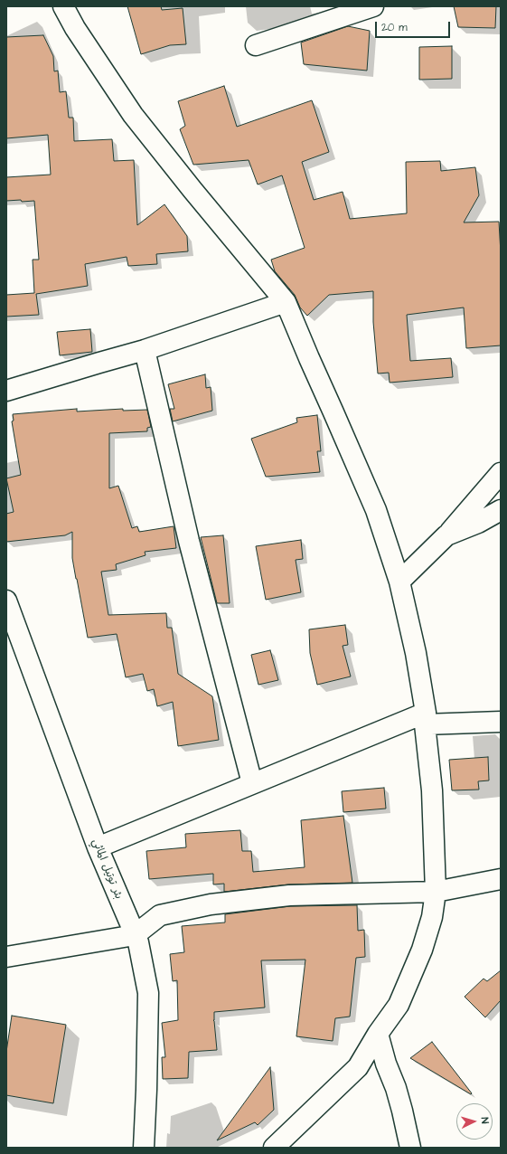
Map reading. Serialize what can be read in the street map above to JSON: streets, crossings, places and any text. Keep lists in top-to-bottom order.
{
  "streets": {
    "street": ["بئر توتيل المائي"]
  },
  "scale_bar": "20 m",
  "north": "right"
}
